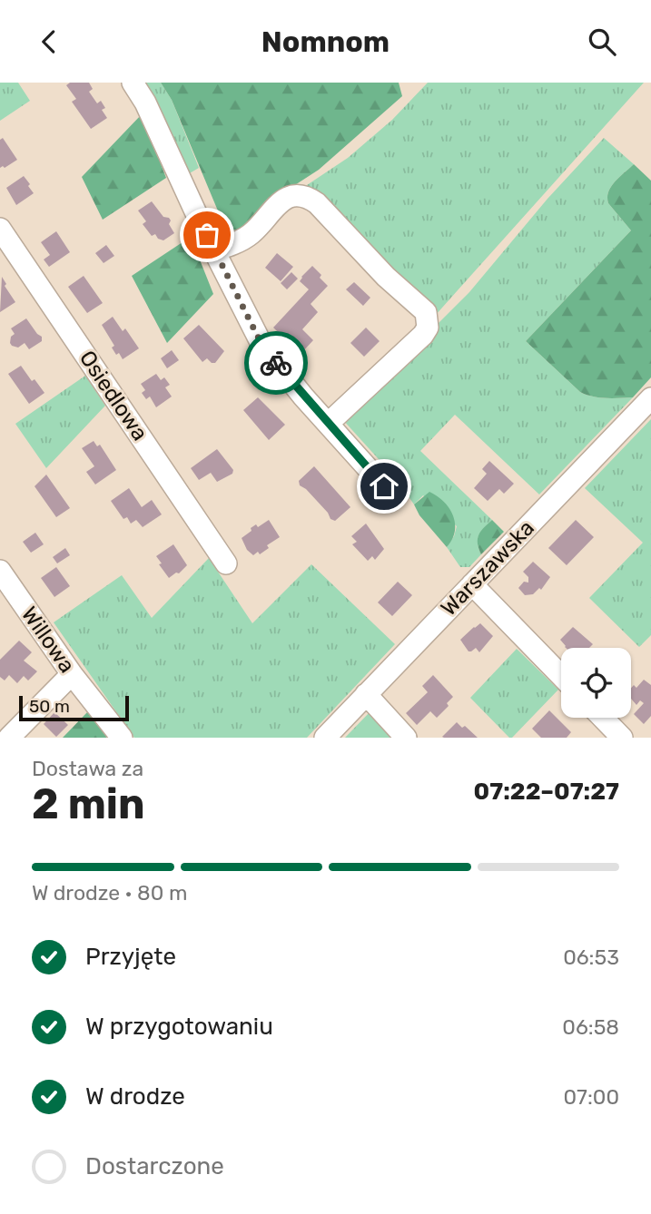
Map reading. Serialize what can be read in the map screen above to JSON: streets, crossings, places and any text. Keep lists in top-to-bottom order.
{
  "streets": {
    "street": ["Osiedlowa", "Warszawska", "Willowa"]
  },
  "scale_bar": "50 m",
  "page": {
    "header": "Nomnom",
    "scale": "50 m",
    "heading": ["2 min", "Dostawa za", "07:22–07:27"],
    "bar": "W drodze · 80 m",
    "list": [
      ["Przyjęte", "06:53"],
      ["W przygotowaniu", "06:58"],
      ["W drodze", "07:00"],
      "Dostarczone"
    ]
  }
}
